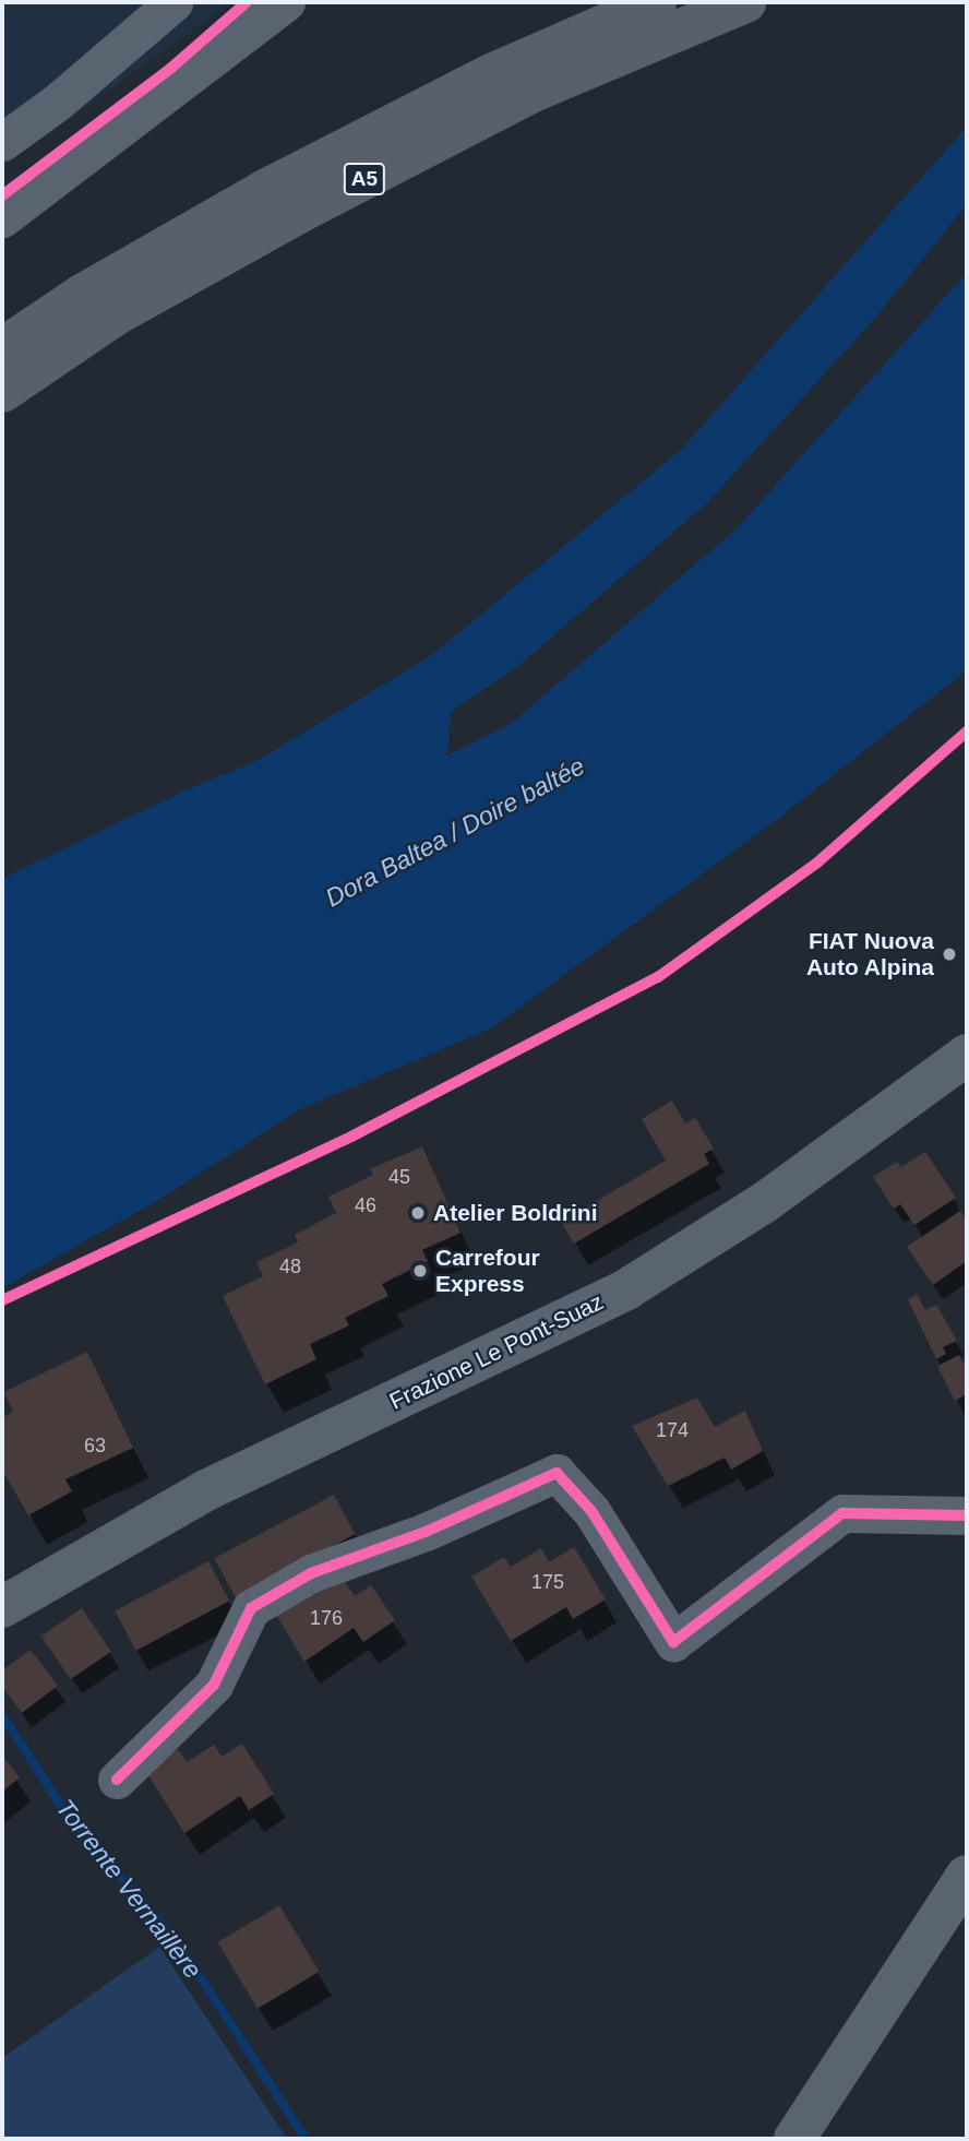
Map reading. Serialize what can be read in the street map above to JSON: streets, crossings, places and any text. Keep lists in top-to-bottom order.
{
  "streets": {
    "highway": ["A5"],
    "main road": ["Frazione Le Pont-Suaz"]
  },
  "water": ["Dora Baltea / Doire baltée", "Torrente Vernaillère"],
  "places": ["FIAT Nuova Auto Alpina", "Atelier Boldrini", "Carrefour Express"],
  "house_numbers": [
    "45",
    "46",
    "48",
    "174",
    "63",
    "175",
    "176"
  ]
}
